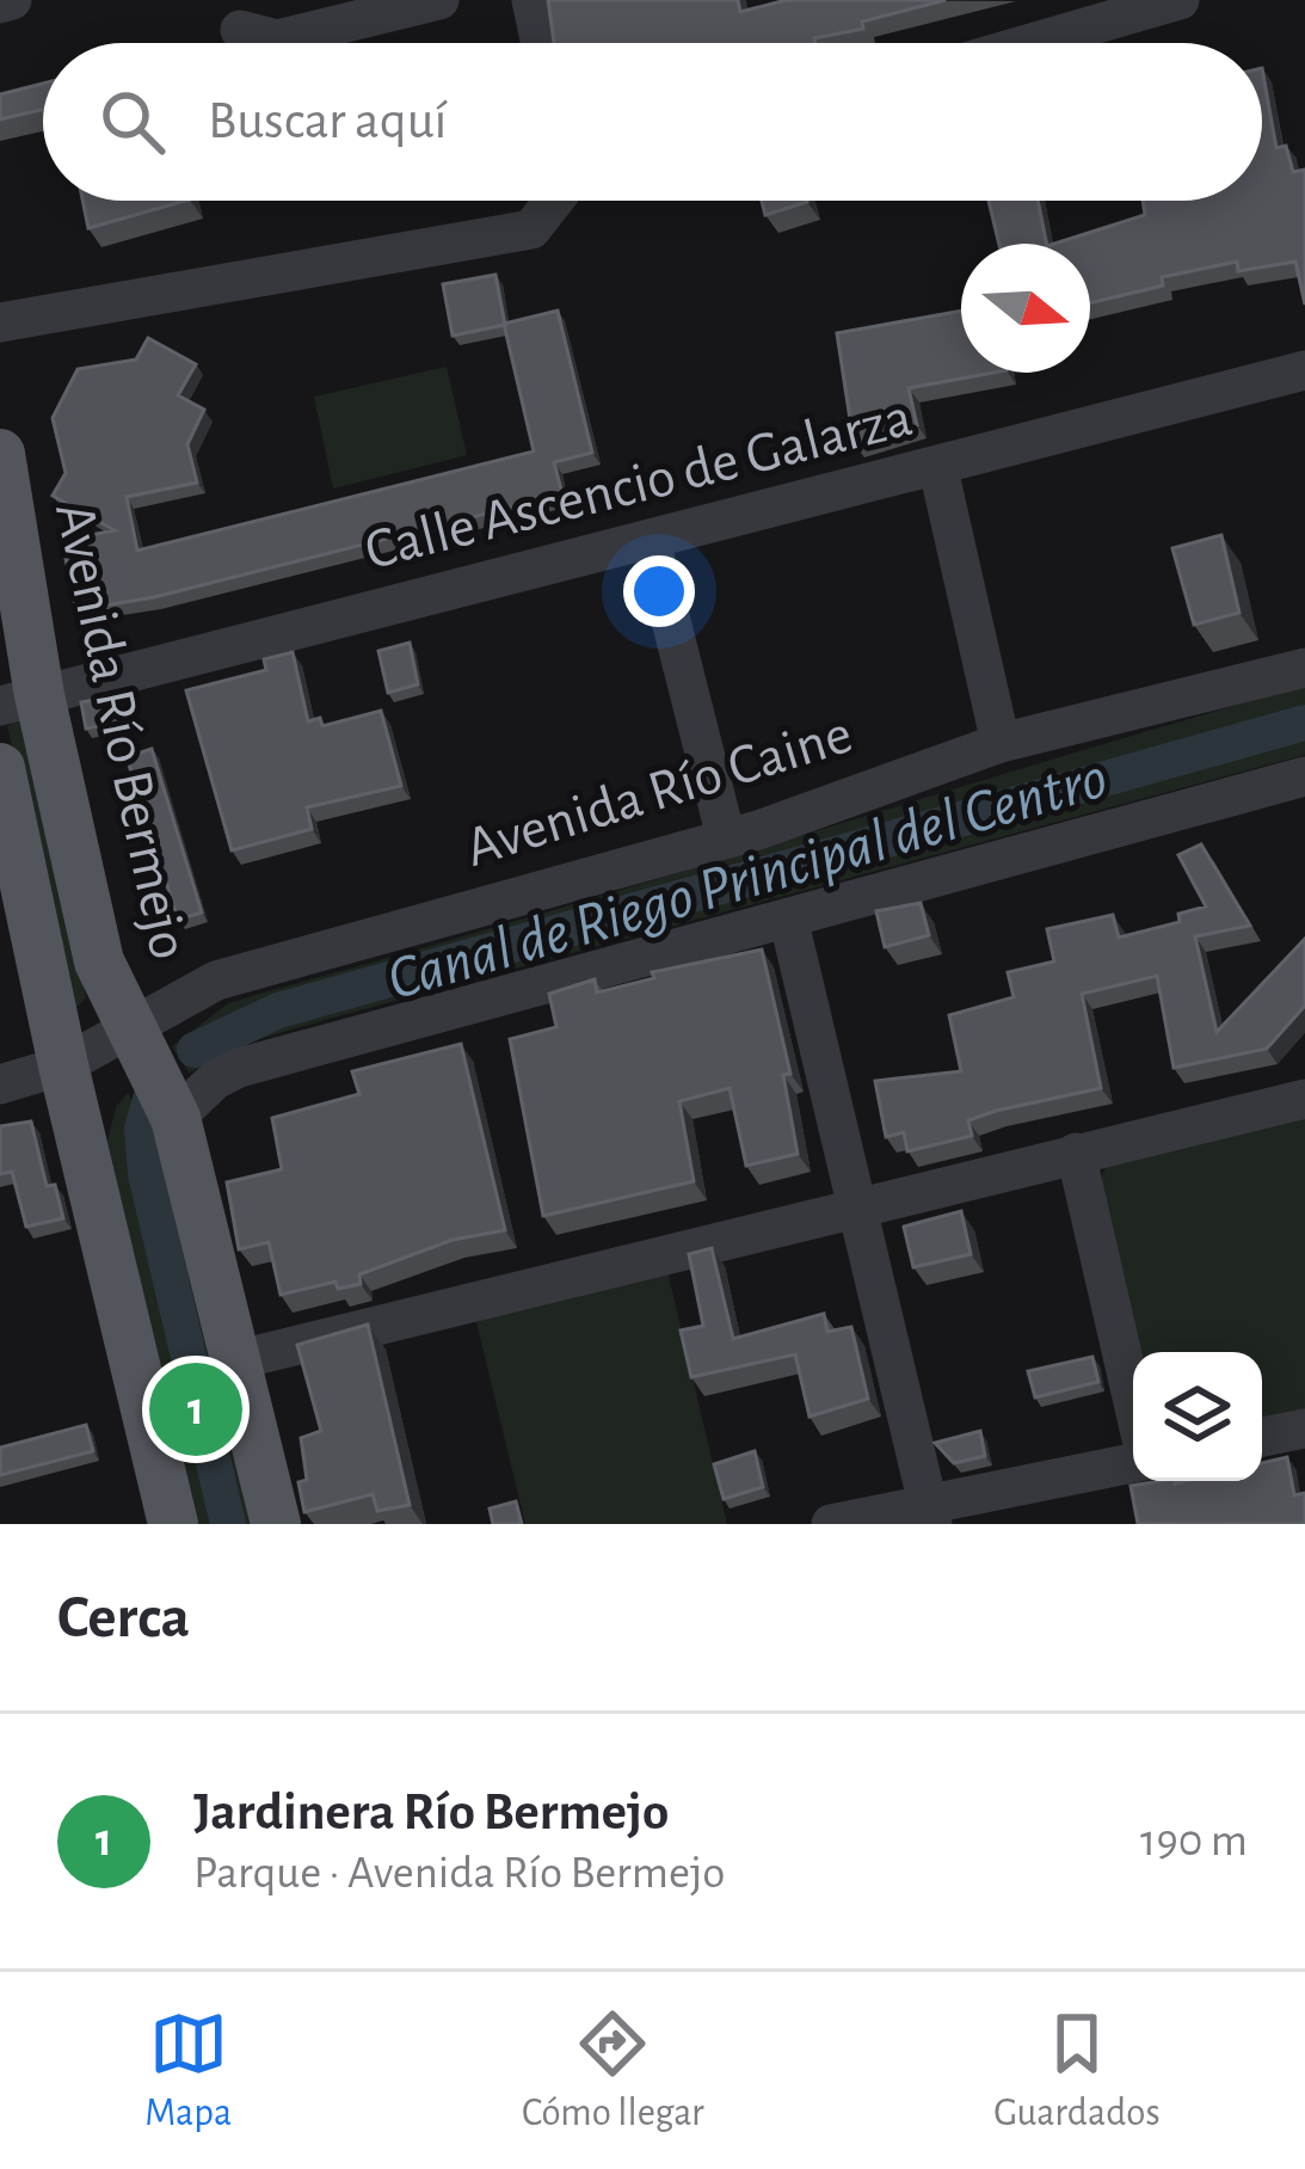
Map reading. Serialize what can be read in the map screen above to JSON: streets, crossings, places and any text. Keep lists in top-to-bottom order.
{
  "streets": {
    "main road": ["Avenida Río Bermejo"],
    "street": ["Calle Ascencio de Galarza", "Avenida Río Caine"]
  },
  "crossings": [
    ["Calle Ascencio de Galarza", "Avenida Río Bermejo"],
    ["Avenida Río Bermejo", "Avenida Río Caine"]
  ],
  "water": ["Canal de Riego Principal del Centro"],
  "north": "right",
  "page": {
    "search": "Buscar aquí",
    "pins": "1",
    "heading": "Cerca",
    "list": [
      {
        "mark": "1",
        "name": "Jardinera Río Bermejo",
        "note": "Parque · Avenida Río Bermejo",
        "value": "190 m"
      }
    ],
    "nav": ["Mapa", "Cómo llegar", "Guardados"]
  }
}
